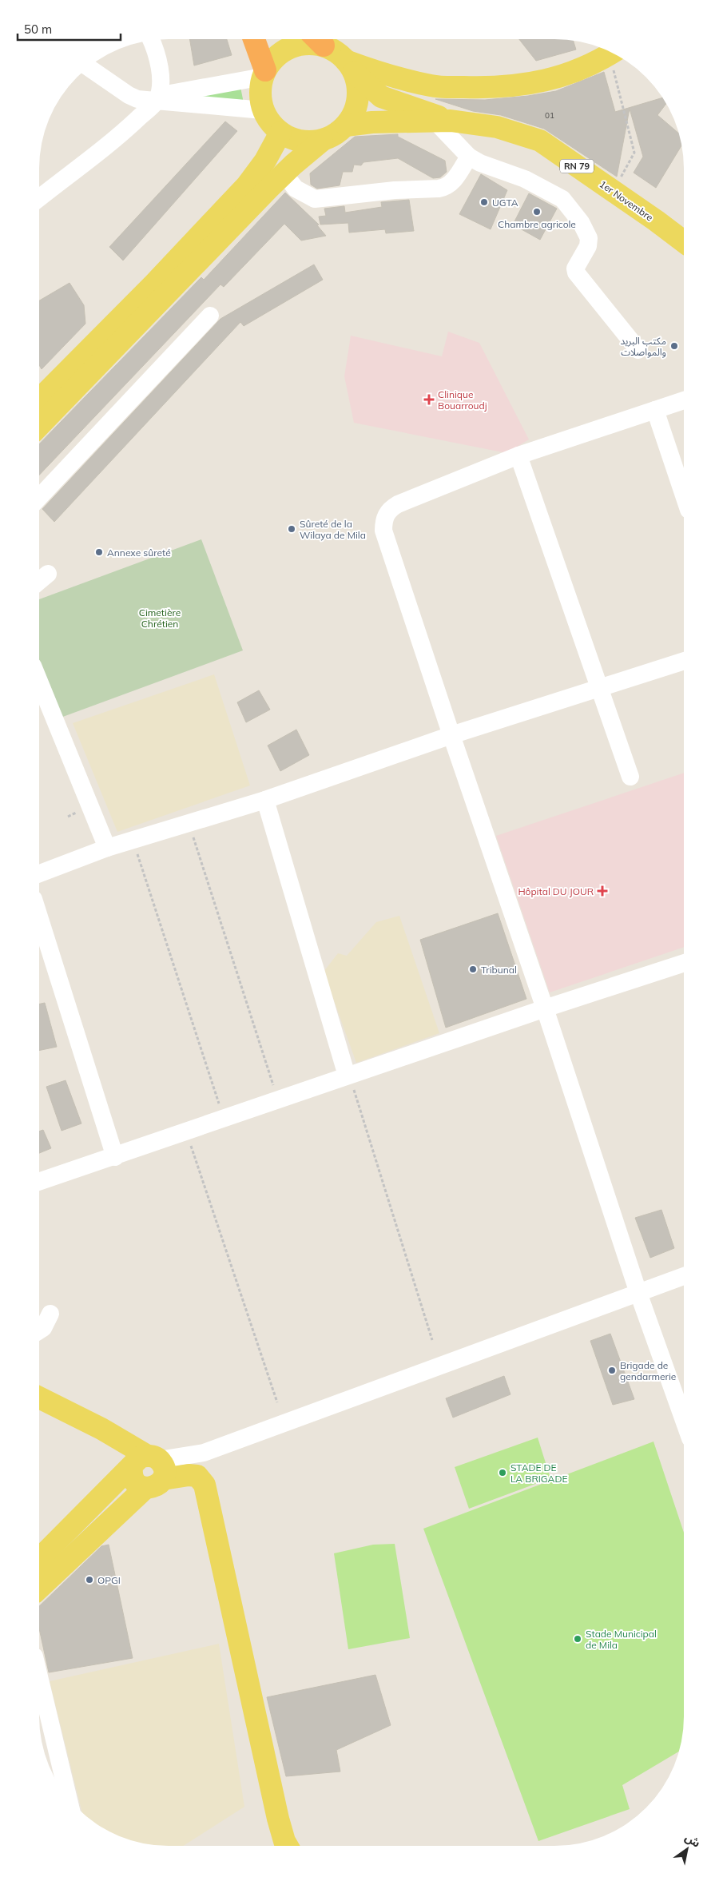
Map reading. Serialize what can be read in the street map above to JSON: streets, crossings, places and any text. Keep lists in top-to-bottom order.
{
  "streets": {
    "main road": ["RN 79", "1er Novembre"]
  },
  "crossings": [
    ["RN 79", "1er Novembre"]
  ],
  "parks": ["Cimetière Chrétien"],
  "places": {
    "other": [
      "UGTA",
      "Chambre agricole",
      "مكتب البريد والمواصلات",
      "Sûreté de la Wilaya de Mila",
      "Annexe sûreté",
      "Tribunal",
      "Brigade de gendarmerie",
      "STADE DE LA BRIGADE",
      "OPGI",
      "Stade Municipal de Mila"
    ],
    "health": ["Clinique Bouarroudj", "Hôpital DU JOUR"]
  },
  "house_numbers": ["01"],
  "scale_bar": "50 m",
  "north": "top right"
}
